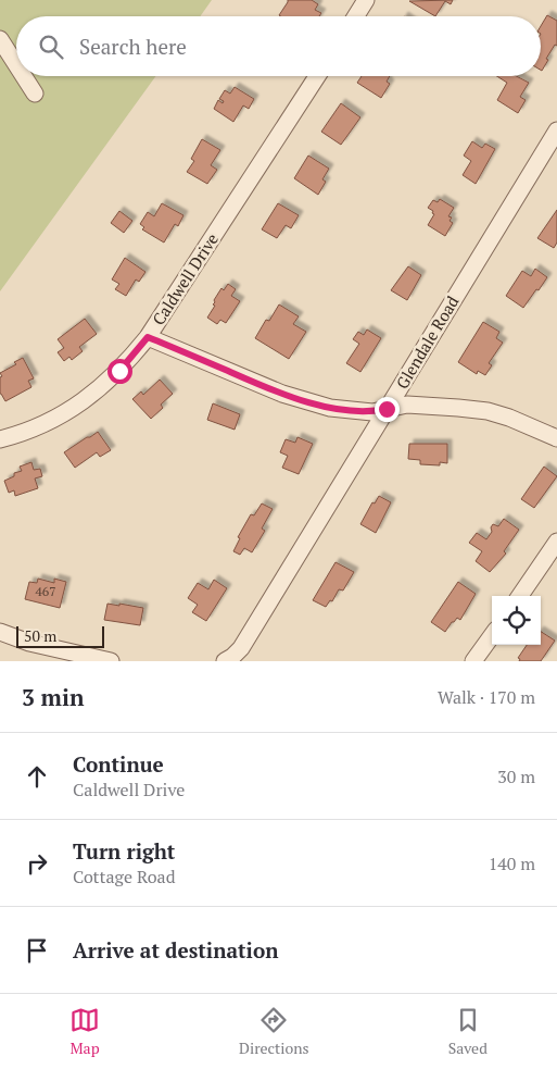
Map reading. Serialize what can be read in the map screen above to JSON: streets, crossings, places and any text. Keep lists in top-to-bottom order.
{
  "streets": {
    "street": ["Caldwell Drive", "Glendale Road"]
  },
  "house_numbers": ["467"],
  "scale_bar": "50 m",
  "page": {
    "search": "Search here",
    "scale": "50 m",
    "heading": ["3 min", "Walk · 170 m"],
    "list": [
      ["Continue", "Caldwell Drive", "30 m"],
      ["Turn right", "Cottage Road", "140 m"],
      "Arrive at destination"
    ],
    "nav": ["Map", "Directions", "Saved"]
  }
}
